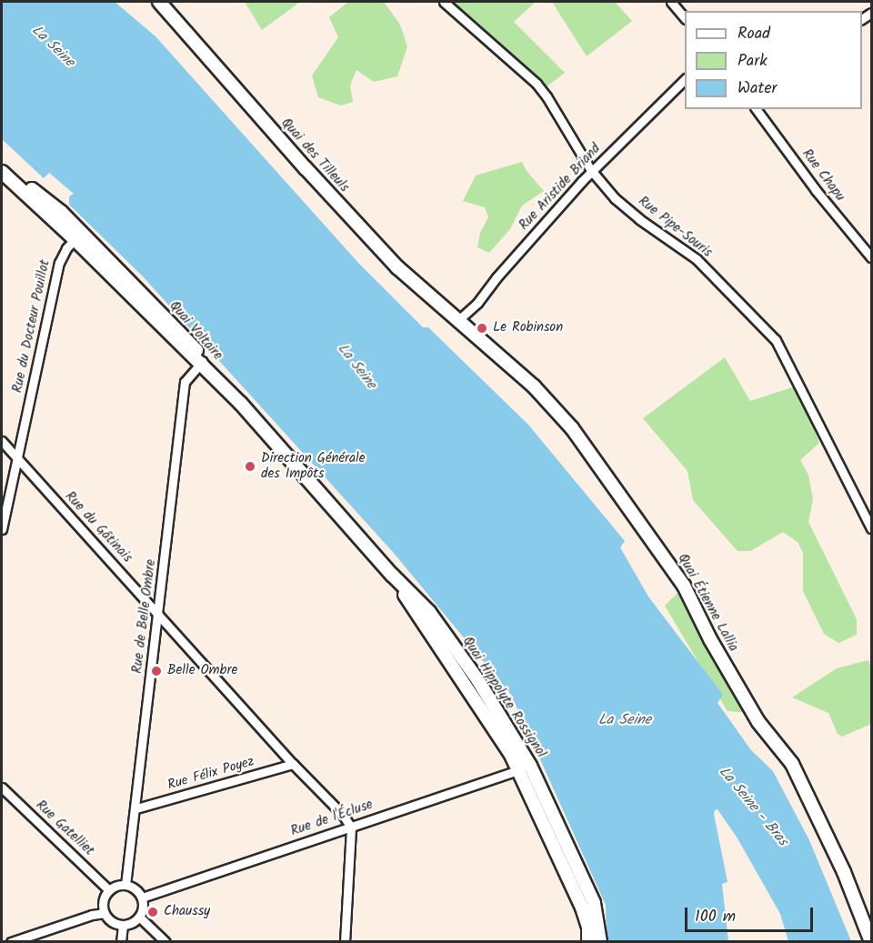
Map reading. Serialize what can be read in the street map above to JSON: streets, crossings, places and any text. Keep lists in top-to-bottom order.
{
  "streets": {
    "street": [
      "Quai des Tilleuls",
      "Rue Chapu",
      "Rue Aristide Briand",
      "Rue Pipe-Souris",
      "Rue du Docteur Pouillot",
      "Quai Voltaire",
      "Rue du Gâtinais",
      "Quai Étienne Lallia",
      "Rue de Belle Ombre",
      "Quai Hippolyte Rossignol",
      "Rue Félix Poyez",
      "Rue de l'Écluse",
      "Rue Gatelliet"
    ]
  },
  "crossings": [
    ["Quai des Tilleuls", "Rue Aristide Briand"],
    ["Quai des Tilleuls", "Quai Étienne Lallia"],
    ["Rue Aristide Briand", "Rue Pipe-Souris"],
    ["Rue Aristide Briand", "Quai Étienne Lallia"],
    ["Rue du Docteur Pouillot", "Quai Voltaire"],
    ["Rue du Docteur Pouillot", "Rue du Gâtinais"],
    ["Quai Voltaire", "Rue de Belle Ombre"],
    ["Quai Voltaire", "Quai Hippolyte Rossignol"],
    ["Rue du Gâtinais", "Rue de Belle Ombre"],
    ["Rue du Gâtinais", "Rue Félix Poyez"],
    ["Rue du Gâtinais", "Rue de l'Écluse"],
    ["Rue de Belle Ombre", "Rue Félix Poyez"],
    ["Rue de Belle Ombre", "Rue de l'Écluse"],
    ["Rue de Belle Ombre", "Rue Gatelliet"],
    ["Quai Hippolyte Rossignol", "Rue de l'Écluse"],
    ["Rue de l'Écluse", "Rue Gatelliet"]
  ],
  "water": ["La Seine", "La Seine - Bras"],
  "places": [
    "Le Robinson",
    "Direction Générale des Impôts",
    "Belle Ombre",
    "Chaussy"
  ],
  "legend": ["Road", "Park", "Water"],
  "scale_bar": "100 m"
}
